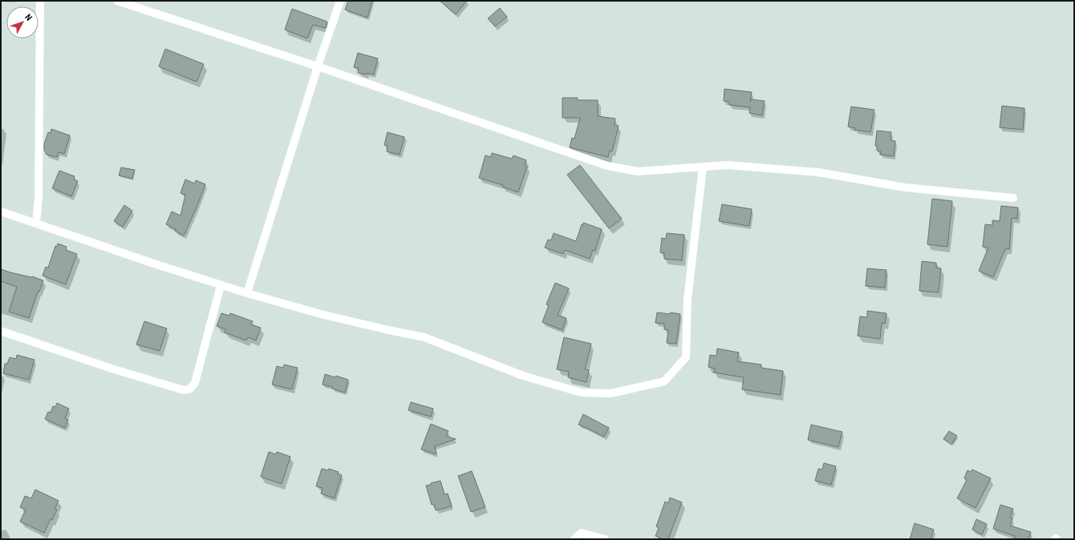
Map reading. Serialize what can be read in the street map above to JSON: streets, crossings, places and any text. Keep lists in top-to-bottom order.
{
  "north": "top right"
}
